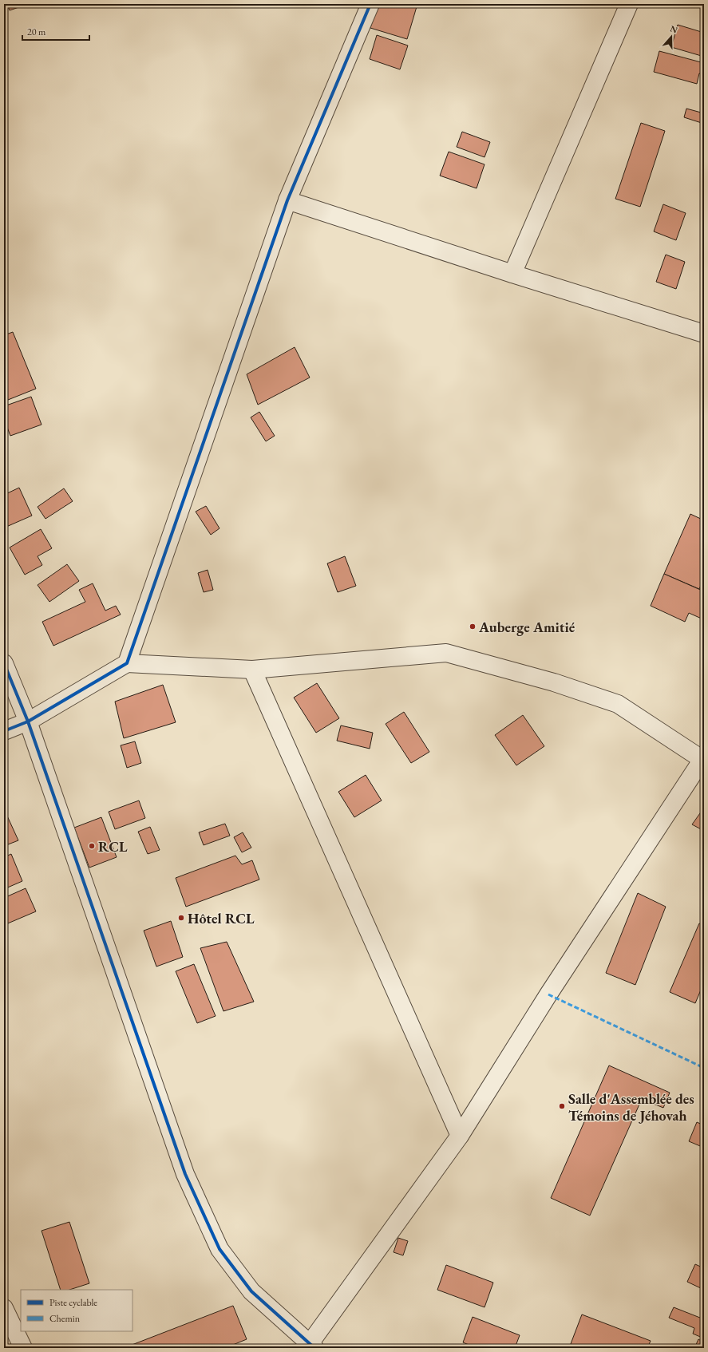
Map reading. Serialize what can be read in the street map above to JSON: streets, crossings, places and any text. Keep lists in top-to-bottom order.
{
  "places": [
    "Auberge Amitié",
    "RCL",
    "Hôtel RCL",
    "Salle d'Assemblée des Témoins de Jéhovah"
  ],
  "legend": ["Piste cyclable", "Chemin"],
  "scale_bar": "20 m",
  "north": "top"
}
